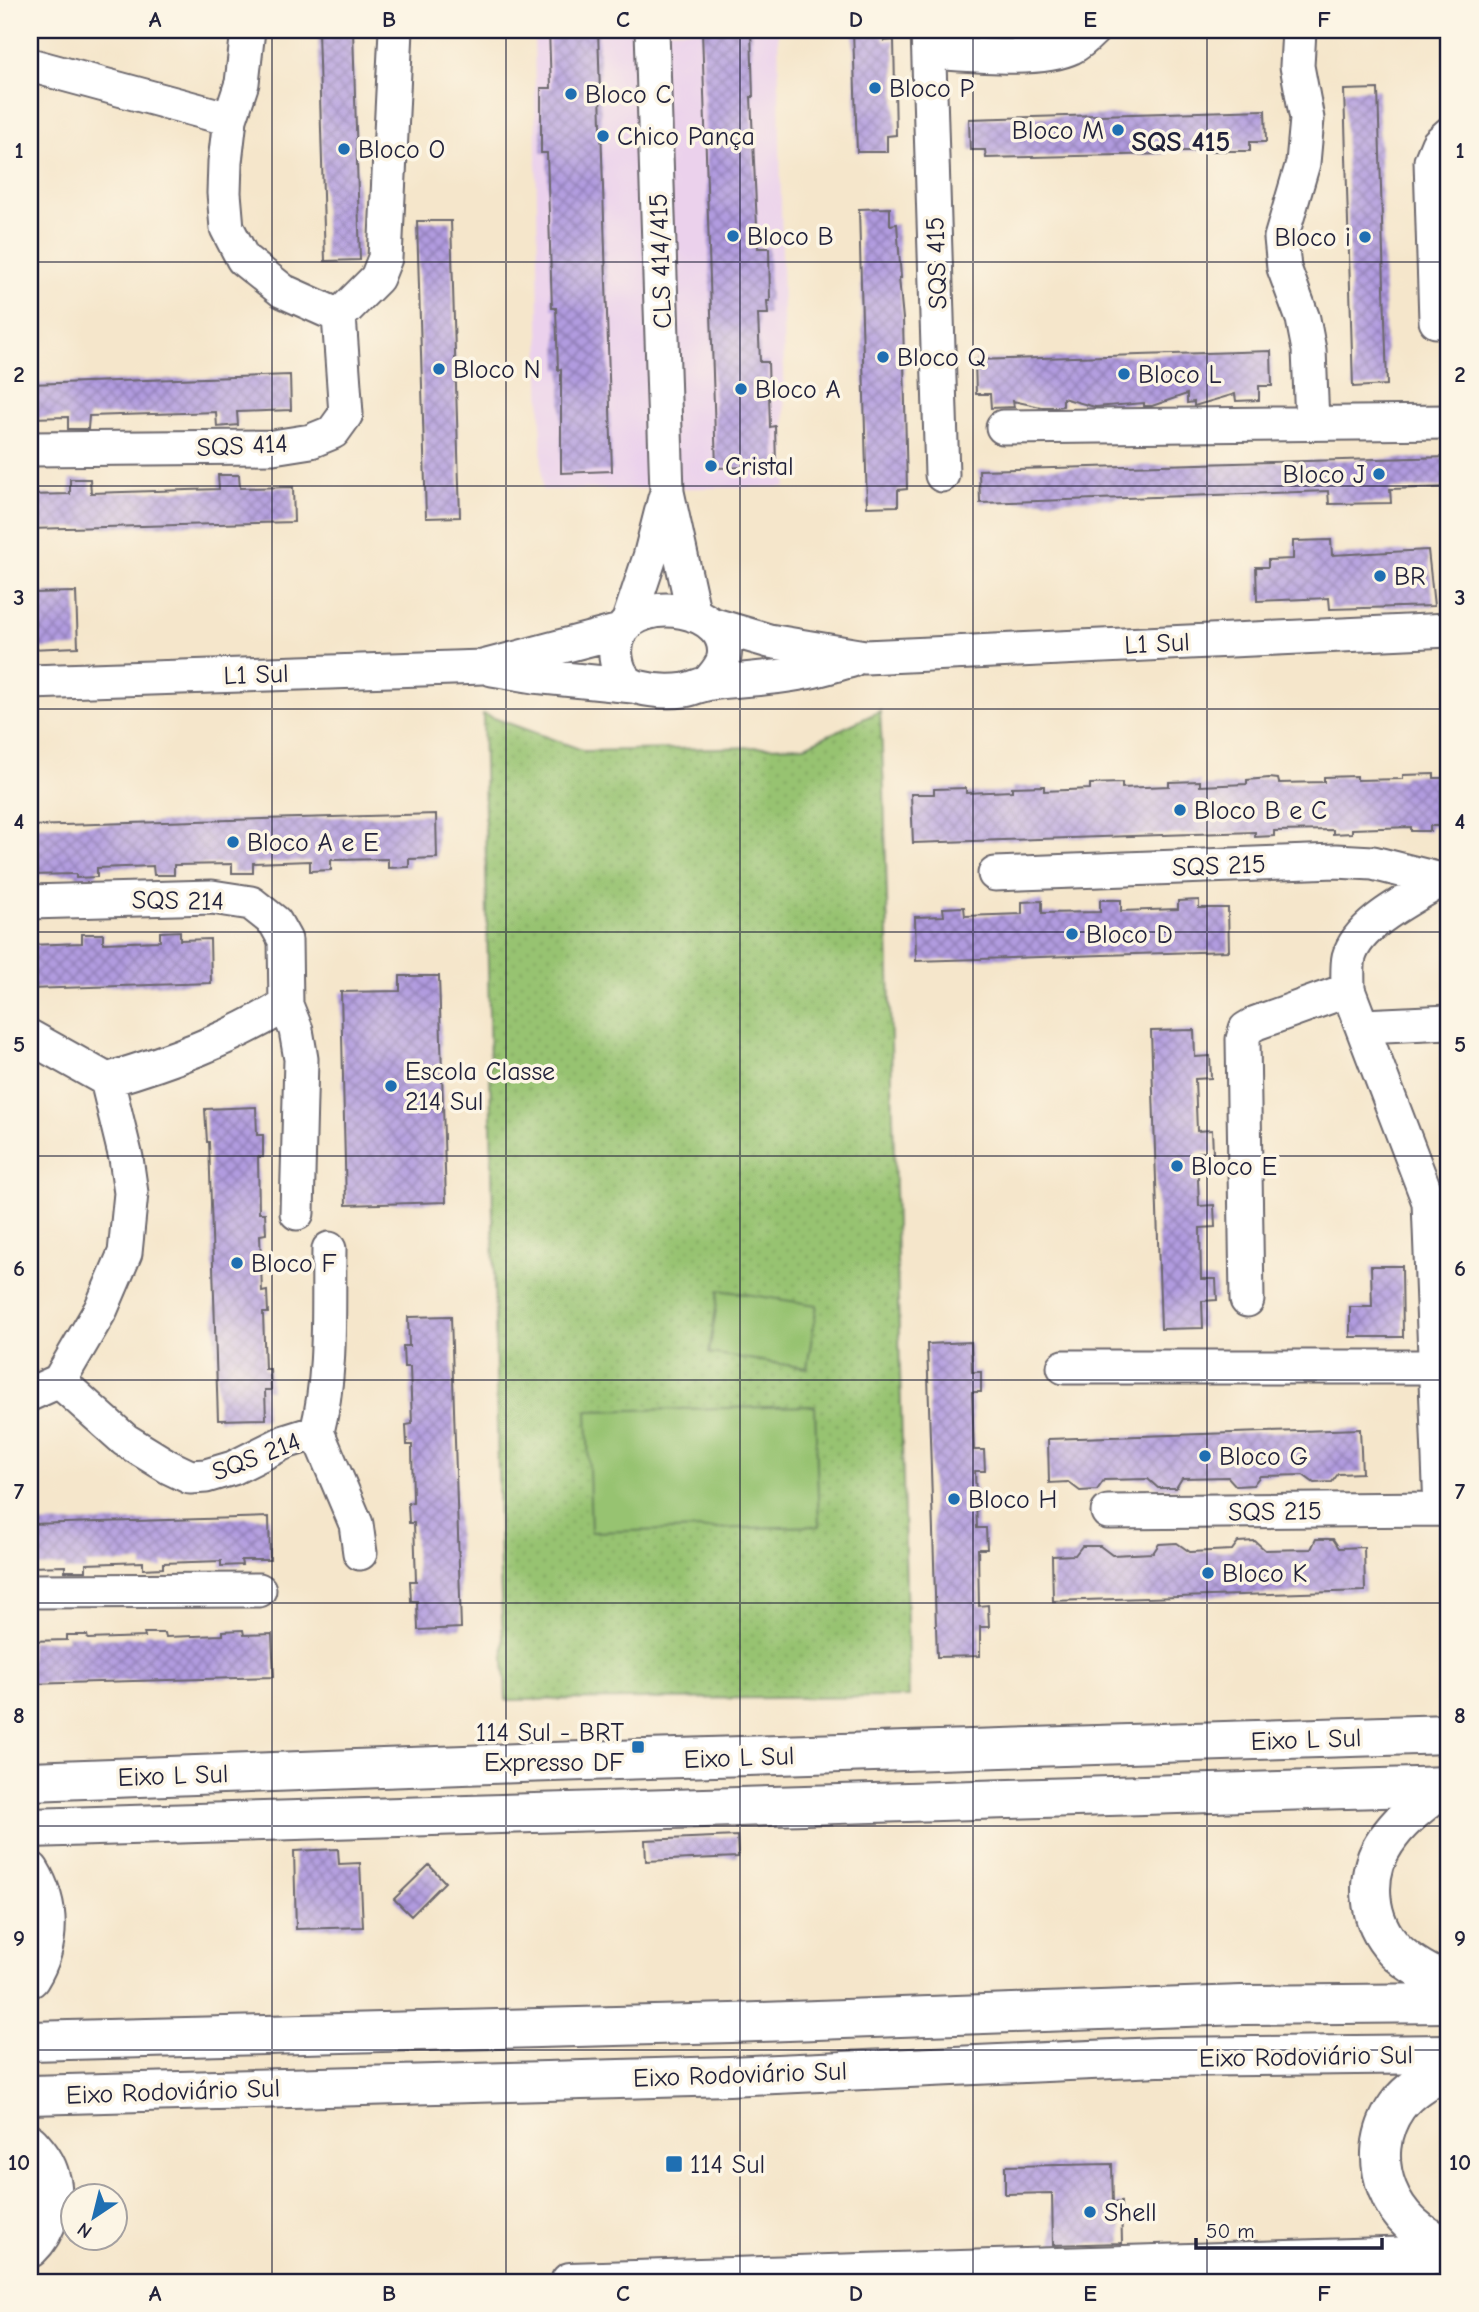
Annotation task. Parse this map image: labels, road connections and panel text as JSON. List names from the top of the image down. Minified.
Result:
{"streets":{"main road":["Eixo L Sul","Eixo Rodoviário Sul"],"street":["CLS 414/415","SQS 415","SQS 414","L1 Sul","SQS 215","SQS 214"]},"crossings":[["CLS 414/415","L1 Sul"]],"districts":["SQS 415"],"places":{"other":["Bloco P","Bloco C","Bloco M","Chico Pança","Bloco O","Bloco B","Bloco i","Bloco Q","Bloco N","Bloco L","Bloco A","Cristal","Bloco J","BR","Bloco B e C","Bloco A e E","Bloco D","Escola Classe 214 Sul","Bloco E","Bloco F","Bloco G","Bloco H","Bloco K","Shell"],"transit":["114 Sul - BRT Expresso DF","114 Sul"]},"scale_bar":"50 m","north":"bottom left","grid":{"columns":["A","B","C","D","E","F"],"rows":["1","2","3","4","5","6","7","8","9","10"]}}
